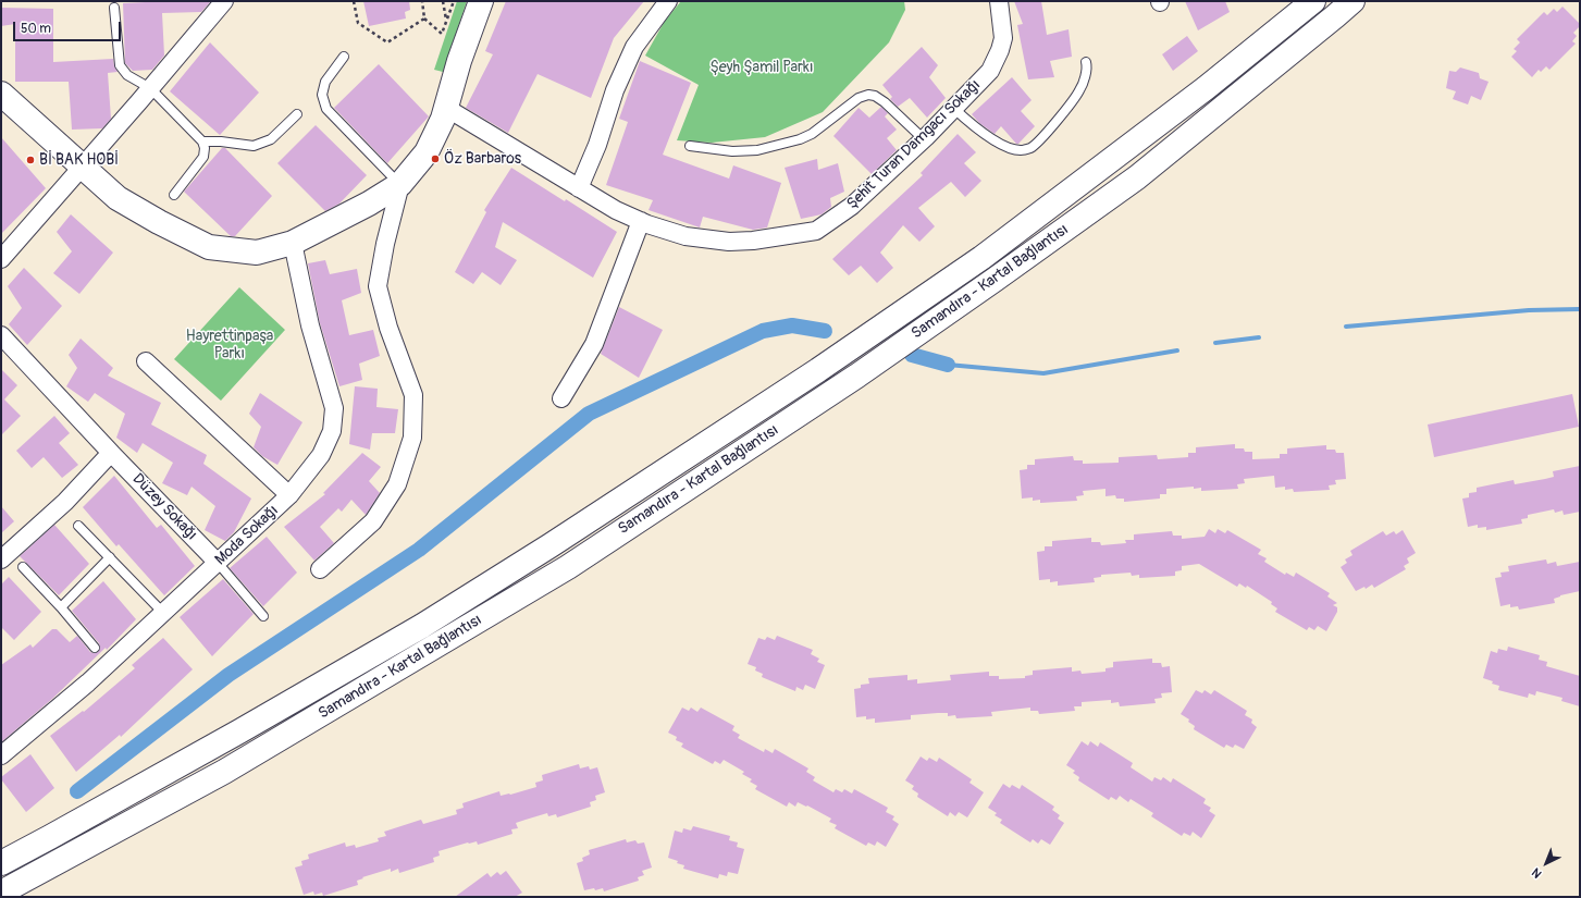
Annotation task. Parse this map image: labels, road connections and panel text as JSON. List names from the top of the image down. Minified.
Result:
{"streets":{"main road":["Samandıra - Kartal Bağlantısı"],"street":["Şehit Turan Damgacı Sokağı","Düzey Sokağı","Moda Sokağı"]},"crossings":[["Düzey Sokağı","Moda Sokağı"]],"parks":["Şeyh Şamil Parkı","Hayrettinpaşa Parkı"],"places":["Öz Barbaros","Bİ BAK HOBİ"],"scale_bar":"50 m","north":"bottom left"}
